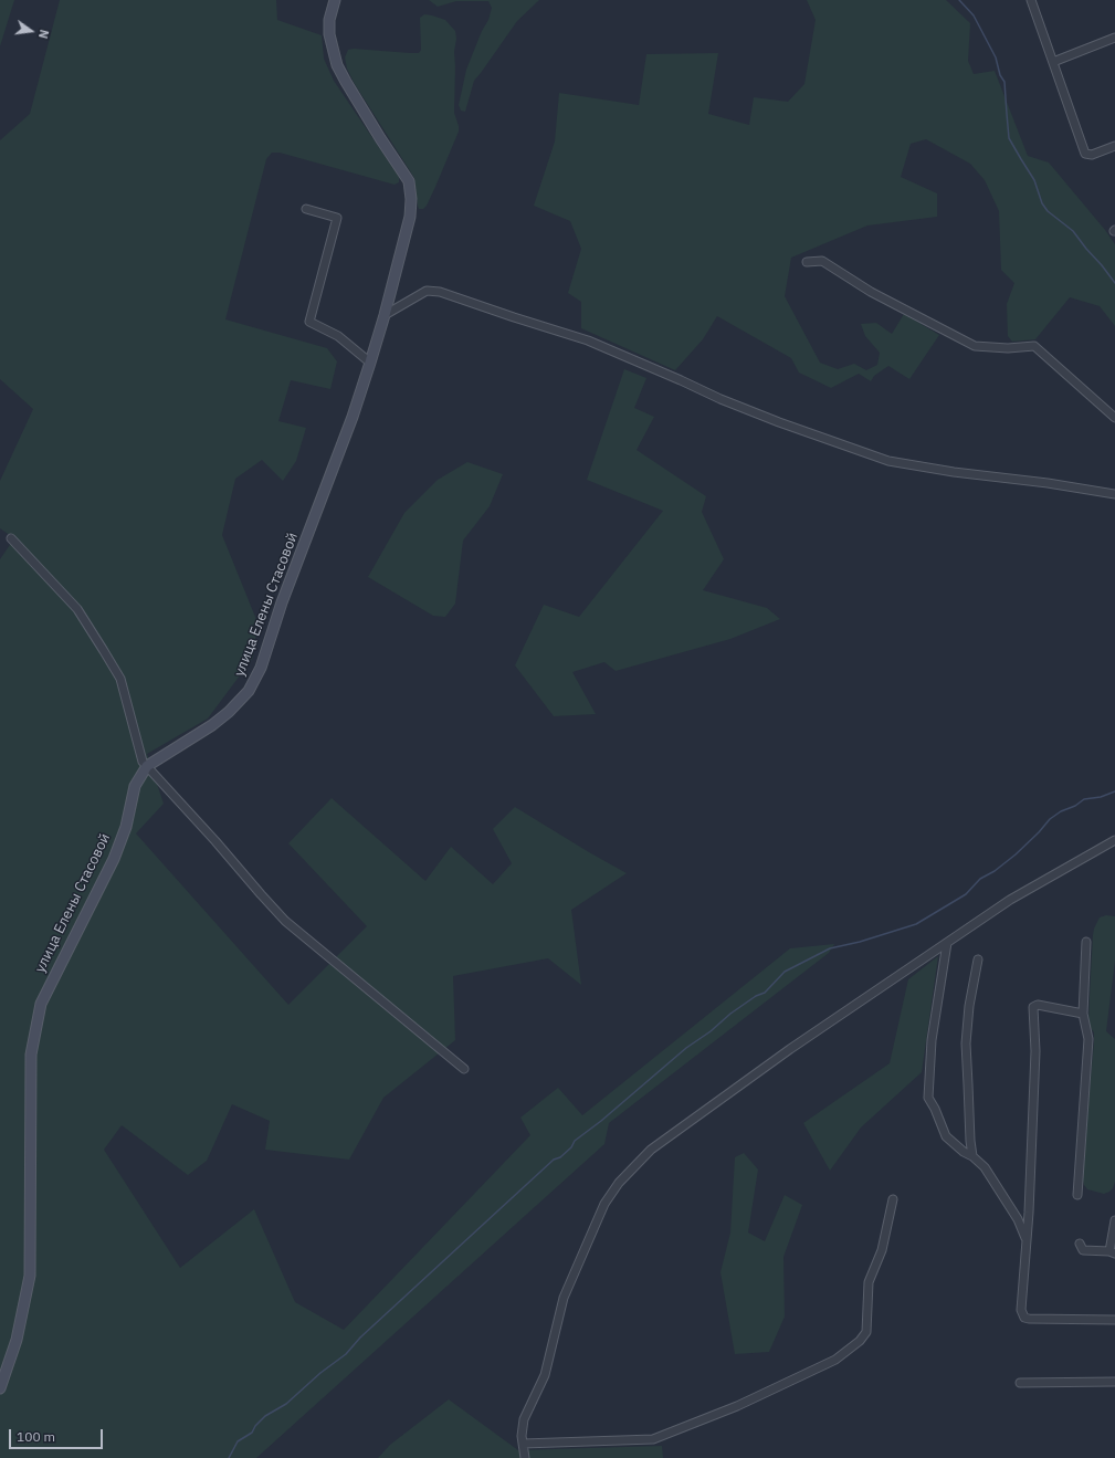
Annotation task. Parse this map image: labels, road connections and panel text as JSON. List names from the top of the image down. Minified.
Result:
{"streets":{"main road":["улица Елены Стасовой"]},"scale_bar":"100 m","north":"right"}
